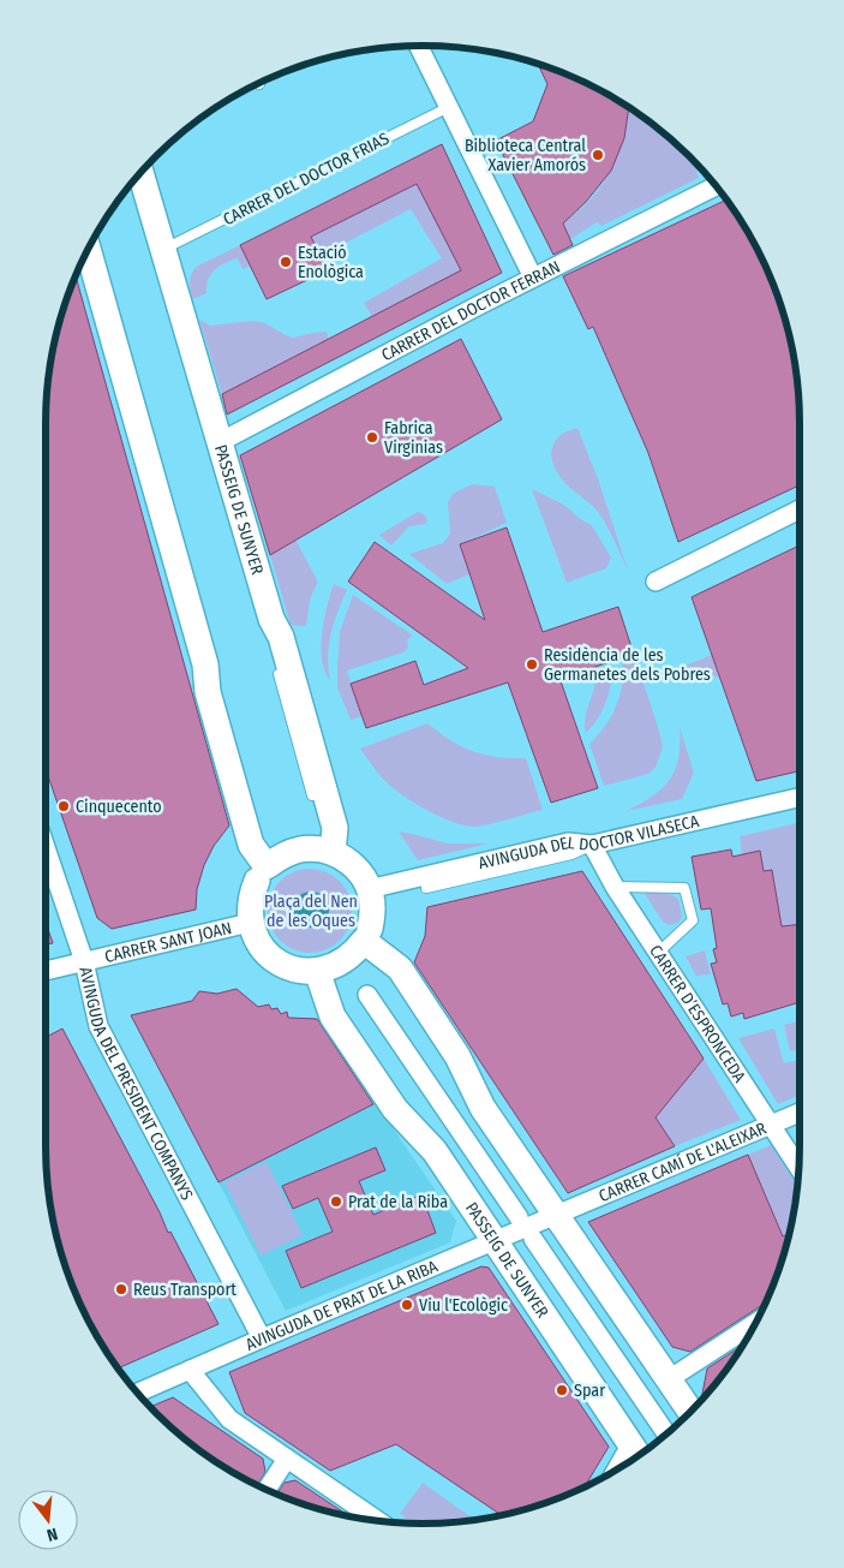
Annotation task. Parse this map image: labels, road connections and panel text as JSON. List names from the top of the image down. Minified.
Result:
{"streets":{"street":["CARRER DEL DOCTOR FERRAN","PASSEIG DE SUNYER","AVINGUDA DEL DOCTOR VILASECA","CARRER SANT JOAN","CARRER D’ESPRONCEDA","AVINGUDA DEL PRESIDENT COMPANYS","CARRER CAMÍ DE L'ALEIXAR","AVINGUDA DE PRAT DE LA RIBA"],"lane":["CARRER DEL DOCTOR FRIAS"]},"crossings":[["CARRER DEL DOCTOR FRIAS","PASSEIG DE SUNYER"],["CARRER DEL DOCTOR FERRAN","PASSEIG DE SUNYER"],["PASSEIG DE SUNYER","AVINGUDA DEL DOCTOR VILASECA"],["PASSEIG DE SUNYER","CARRER SANT JOAN"],["PASSEIG DE SUNYER","AVINGUDA DE PRAT DE LA RIBA"],["AVINGUDA DEL DOCTOR VILASECA","CARRER SANT JOAN"],["AVINGUDA DEL DOCTOR VILASECA","CARRER D’ESPRONCEDA"],["CARRER SANT JOAN","AVINGUDA DEL PRESIDENT COMPANYS"],["CARRER D’ESPRONCEDA","CARRER CAMÍ DE L'ALEIXAR"],["AVINGUDA DEL PRESIDENT COMPANYS","AVINGUDA DE PRAT DE LA RIBA"],["CARRER CAMÍ DE L'ALEIXAR","AVINGUDA DE PRAT DE LA RIBA"]],"parks":["Plaça del Nen de les Oques"],"places":["Biblioteca Central Xavier Amorós","Estació Enològica","Fabrica Virginias","Residència de les Germanetes dels Pobres","Cinquecento","Prat de la Riba","Reus Transport","Viu l'Ecològic","Spar"],"north":"bottom"}
